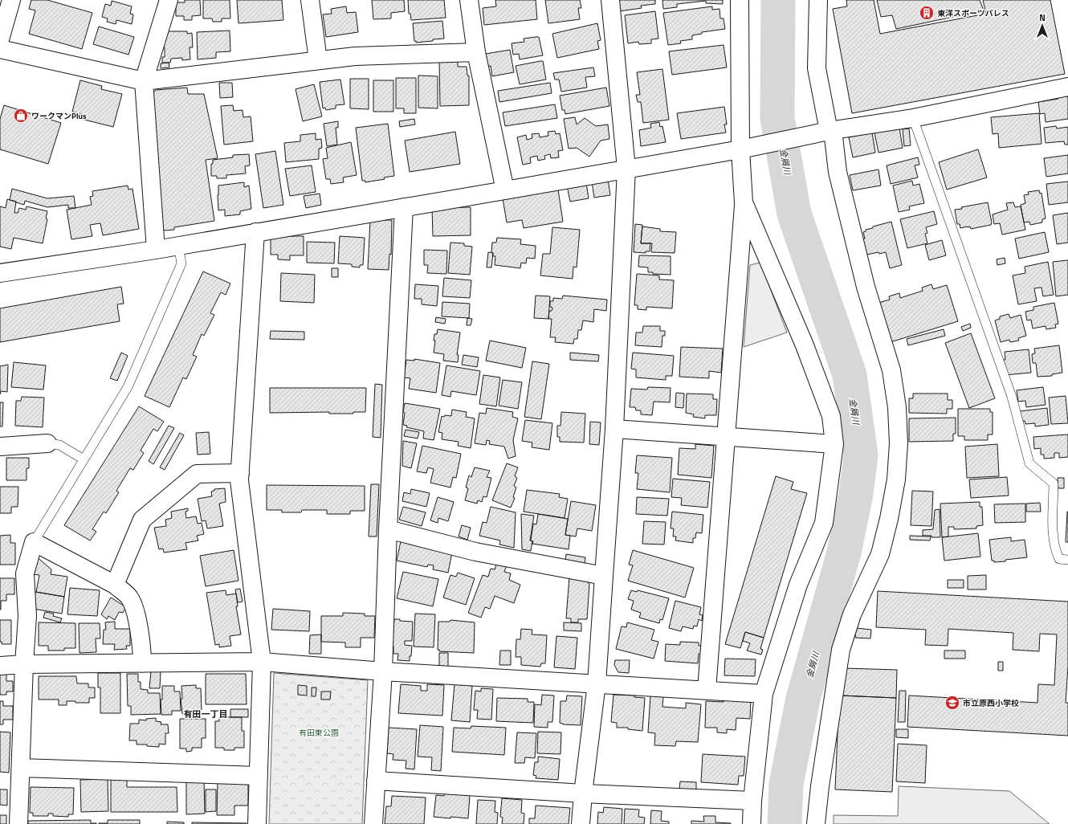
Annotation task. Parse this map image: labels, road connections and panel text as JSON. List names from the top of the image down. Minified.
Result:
{"districts":["有田一丁目"],"water":["金屑川"],"parks":["有田東公園"],"places":{"building":["東洋スポーツパレス"],"shop":["ワークマンPlus"],"school or university":["市立原西小学校"]},"north":"top"}
